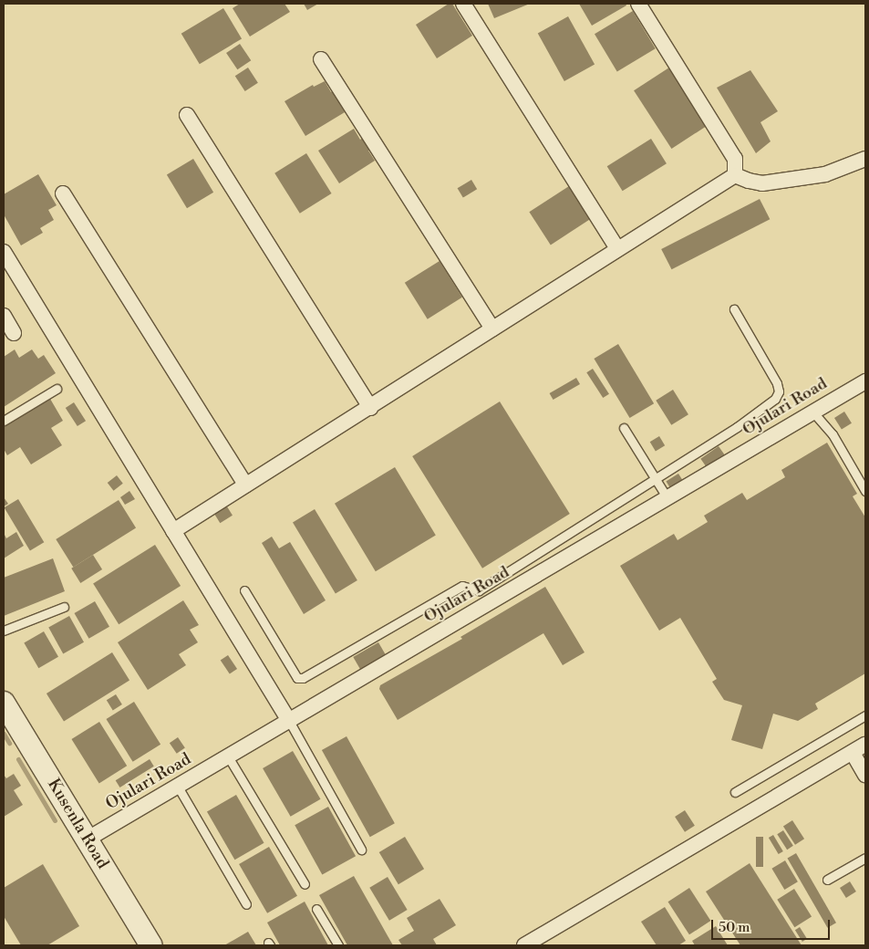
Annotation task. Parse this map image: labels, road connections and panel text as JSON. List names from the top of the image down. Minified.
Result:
{"streets":{"main road":["Kusenla Road"],"street":["Ojulari Road"]},"crossings":[["Ojulari Road","Kusenla Road"]],"scale_bar":"50 m"}
